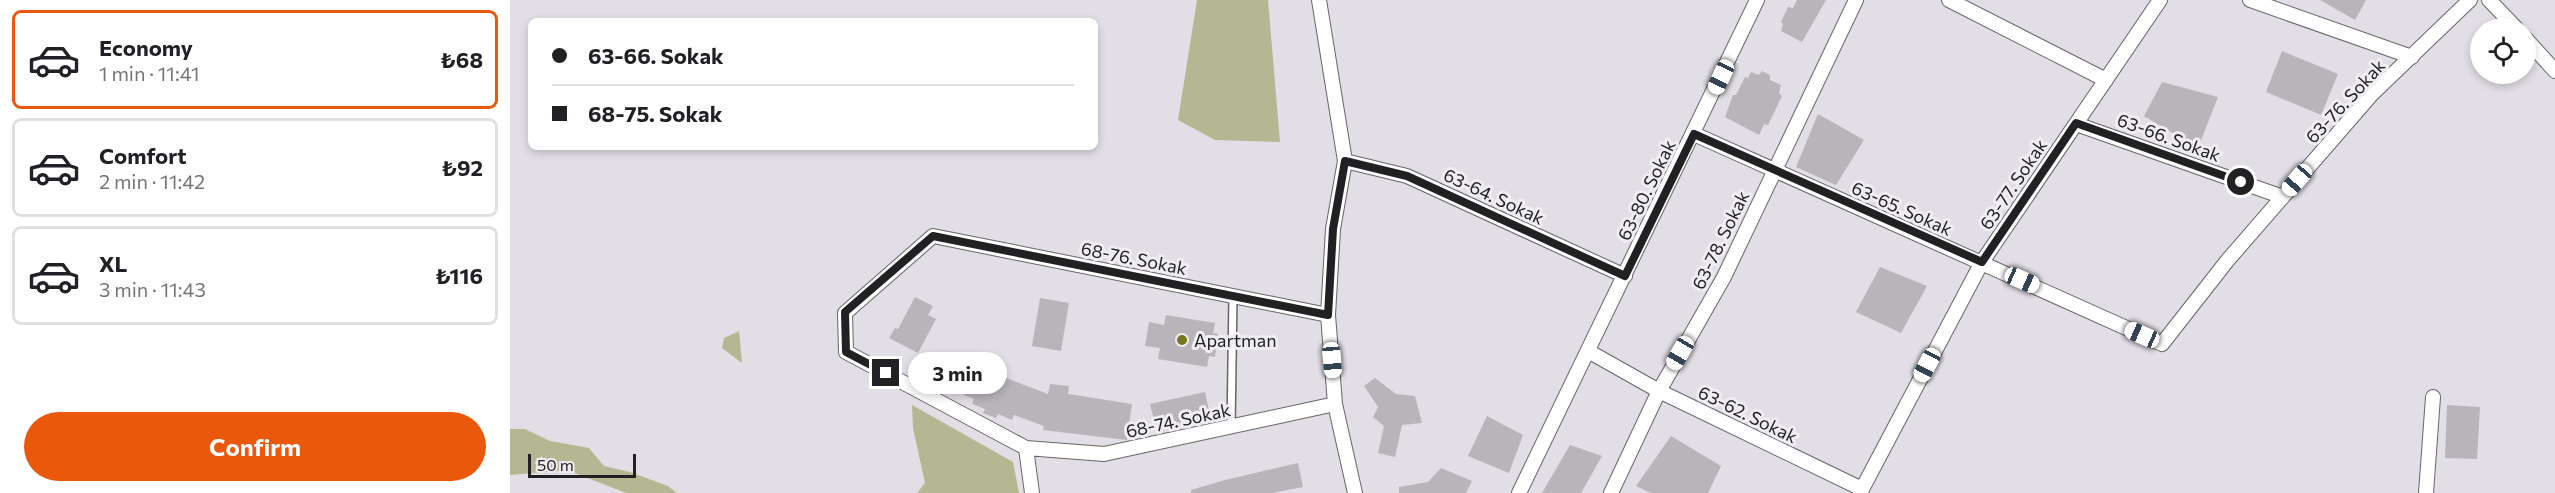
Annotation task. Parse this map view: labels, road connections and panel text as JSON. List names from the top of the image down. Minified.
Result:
{"streets":{"street":["63-76. Sokak","63-66. Sokak","63-77. Sokak","63-80. Sokak","63-64. Sokak","63-65. Sokak","63-78. Sokak","68-76. Sokak","63-62. Sokak","68-74. Sokak"]},"crossings":[["63-76. Sokak","63-66. Sokak"],["63-76. Sokak","63-65. Sokak"],["63-66. Sokak","63-77. Sokak"],["63-77. Sokak","63-65. Sokak"],["63-77. Sokak","63-62. Sokak"],["63-80. Sokak","63-64. Sokak"],["63-80. Sokak","63-65. Sokak"],["63-80. Sokak","63-62. Sokak"],["63-65. Sokak","63-78. Sokak"],["63-78. Sokak","63-62. Sokak"],["68-76. Sokak","68-74. Sokak"]],"places":["Apartman"],"scale_bar":"50 m","page":{"list":[{"name":"Economy","note":"1 min · 11:41","value":"₺68"},{"name":"Comfort","note":"2 min · 11:42","value":"₺92"},{"name":"XL","note":"3 min · 11:43","value":"₺116"}],"banner":["63-66. Sokak","68-75. Sokak"],"bubble":"3 min","buttons":"Confirm","scale":"50 m"}}
